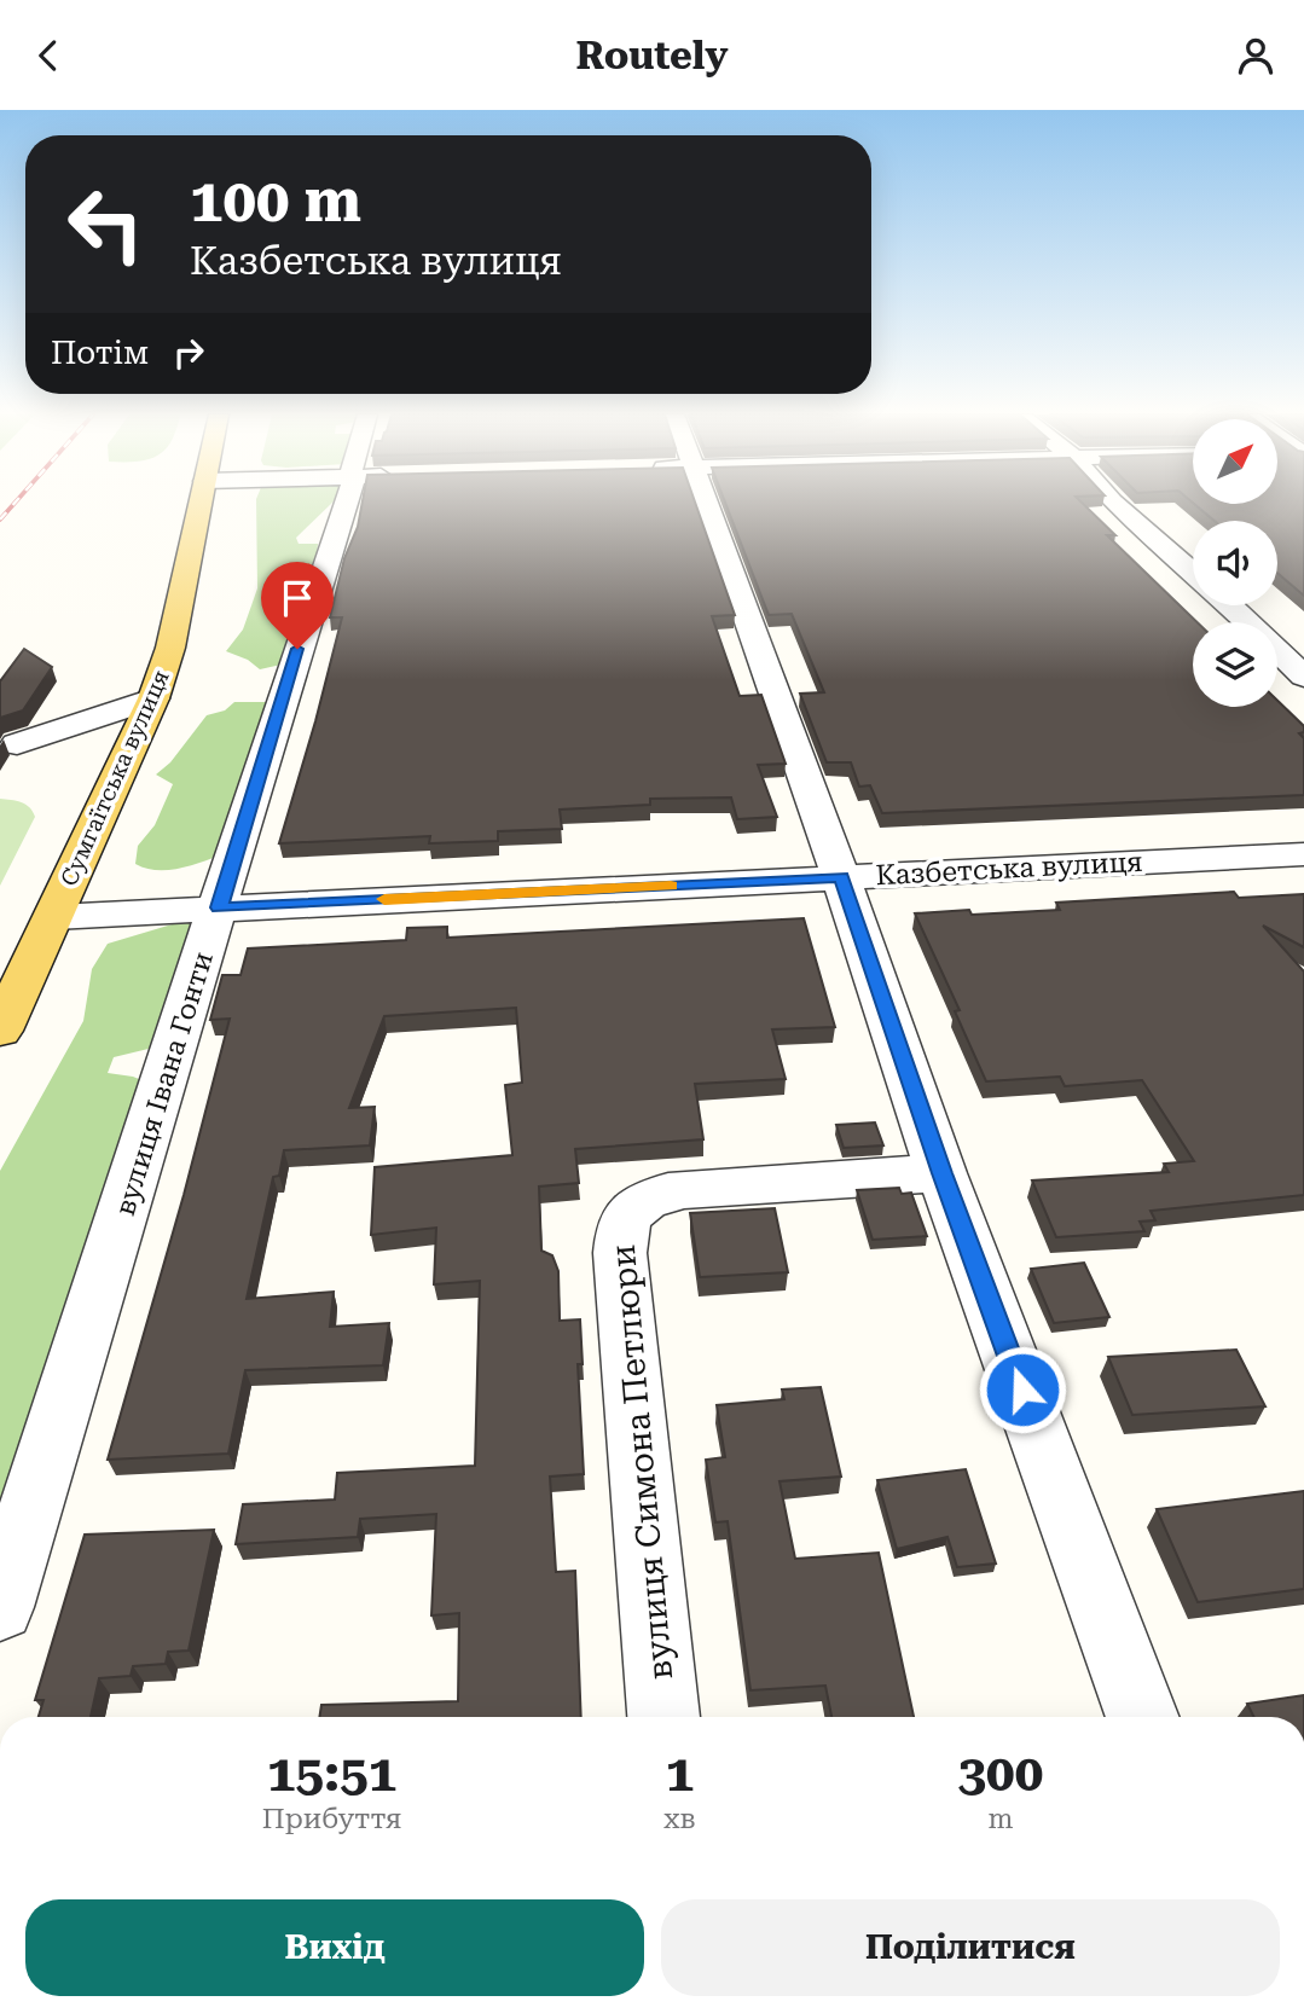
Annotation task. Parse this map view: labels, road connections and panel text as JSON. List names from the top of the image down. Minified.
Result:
{"streets":{"main road":["Сумгаїтська вулиця"],"street":["Казбетська вулиця","вулиця Івана Гонти","вулиця Симона Петлюри"]},"crossings":[["Сумгаїтська вулиця","Казбетська вулиця"],["Казбетська вулиця","вулиця Івана Гонти"]],"north":"top right","page":{"header":"Routely","turn":["100 m","Казбетська вулиця"],"then":"Потім","eta":["15:51","Прибуття","1","хв","300","m"],"buttons":["Вихід","Поділитися"]}}
